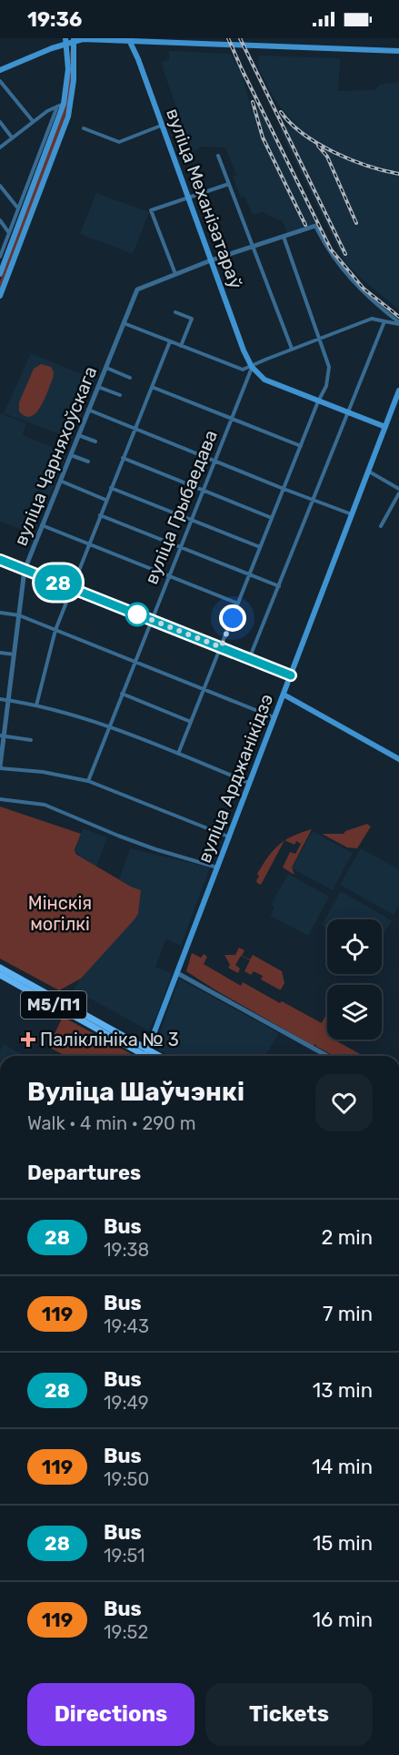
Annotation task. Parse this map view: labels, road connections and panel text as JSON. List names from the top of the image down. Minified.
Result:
{"streets":{"main road":["вуліца Механізатараў","вуліца Арджанікідзэ","М5/П1"],"street":["вуліца Чарняхоўскага","вуліца Грыбаедава"]},"crossings":[["вуліца Механізатараў","вуліца Грыбаедава"],["вуліца Арджанікідзэ","М5/П1"]],"parks":["Мінскія могілкі"],"places":{"health":["Паліклініка № 3"]},"lines":["bus line 28"],"page":{"status":"19:36","on_map":"28","heading":[["Вуліца Шаўчэнкі","Walk · 4 min · 290 m"],"Departures"],"list":[{"mark":"28","name":"Bus","note":"19:38","value":"2 min"},{"mark":"119","name":"Bus","note":"19:43","value":"7 min"},{"mark":"28","name":"Bus","note":"19:49","value":"13 min"},{"mark":"119","name":"Bus","note":"19:50","value":"14 min"},{"mark":"28","name":"Bus","note":"19:51","value":"15 min"},{"mark":"119","name":"Bus","note":"19:52","value":"16 min"}],"buttons":["Directions","Tickets"]}}
